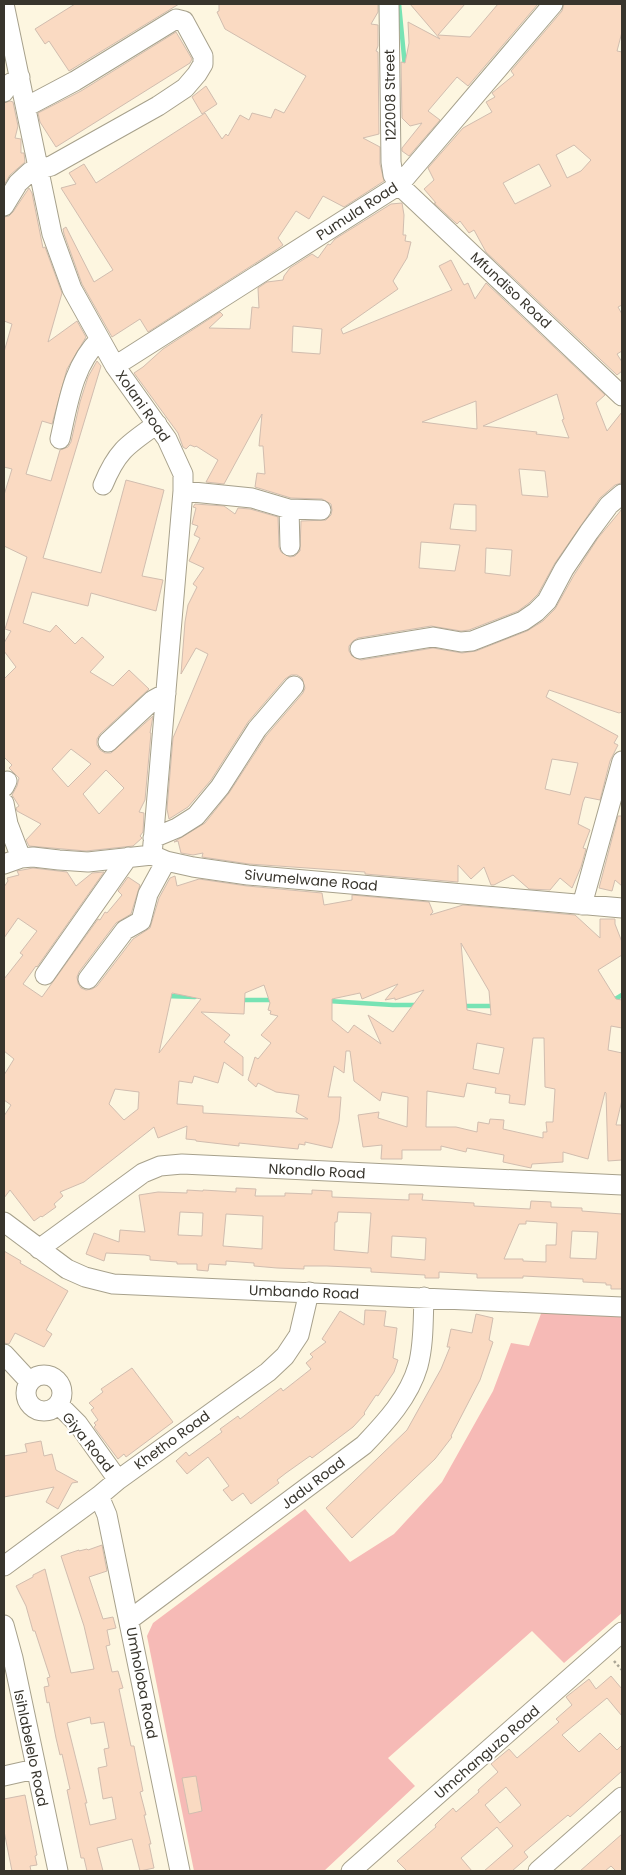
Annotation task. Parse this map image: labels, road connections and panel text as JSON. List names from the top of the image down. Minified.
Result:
{"streets":{"street":["122008 Street","Pumula Road","Mfundiso Road","Xolani Road","Sivumelwane Road","Nkondlo Road","Umbando Road","Khetho Road","Giya Road","Jadu Road","Umholoba Road","Isihlabelelo Road","Umchanguzo Road"]},"crossings":[["122008 Street","Pumula Road"],["122008 Street","Mfundiso Road"],["Pumula Road","Mfundiso Road"],["Pumula Road","Xolani Road"],["Xolani Road","Sivumelwane Road"],["Nkondlo Road","Umbando Road"],["Umbando Road","Khetho Road"],["Umbando Road","Jadu Road"],["Khetho Road","Giya Road"],["Khetho Road","Umholoba Road"],["Jadu Road","Umholoba Road"]]}
